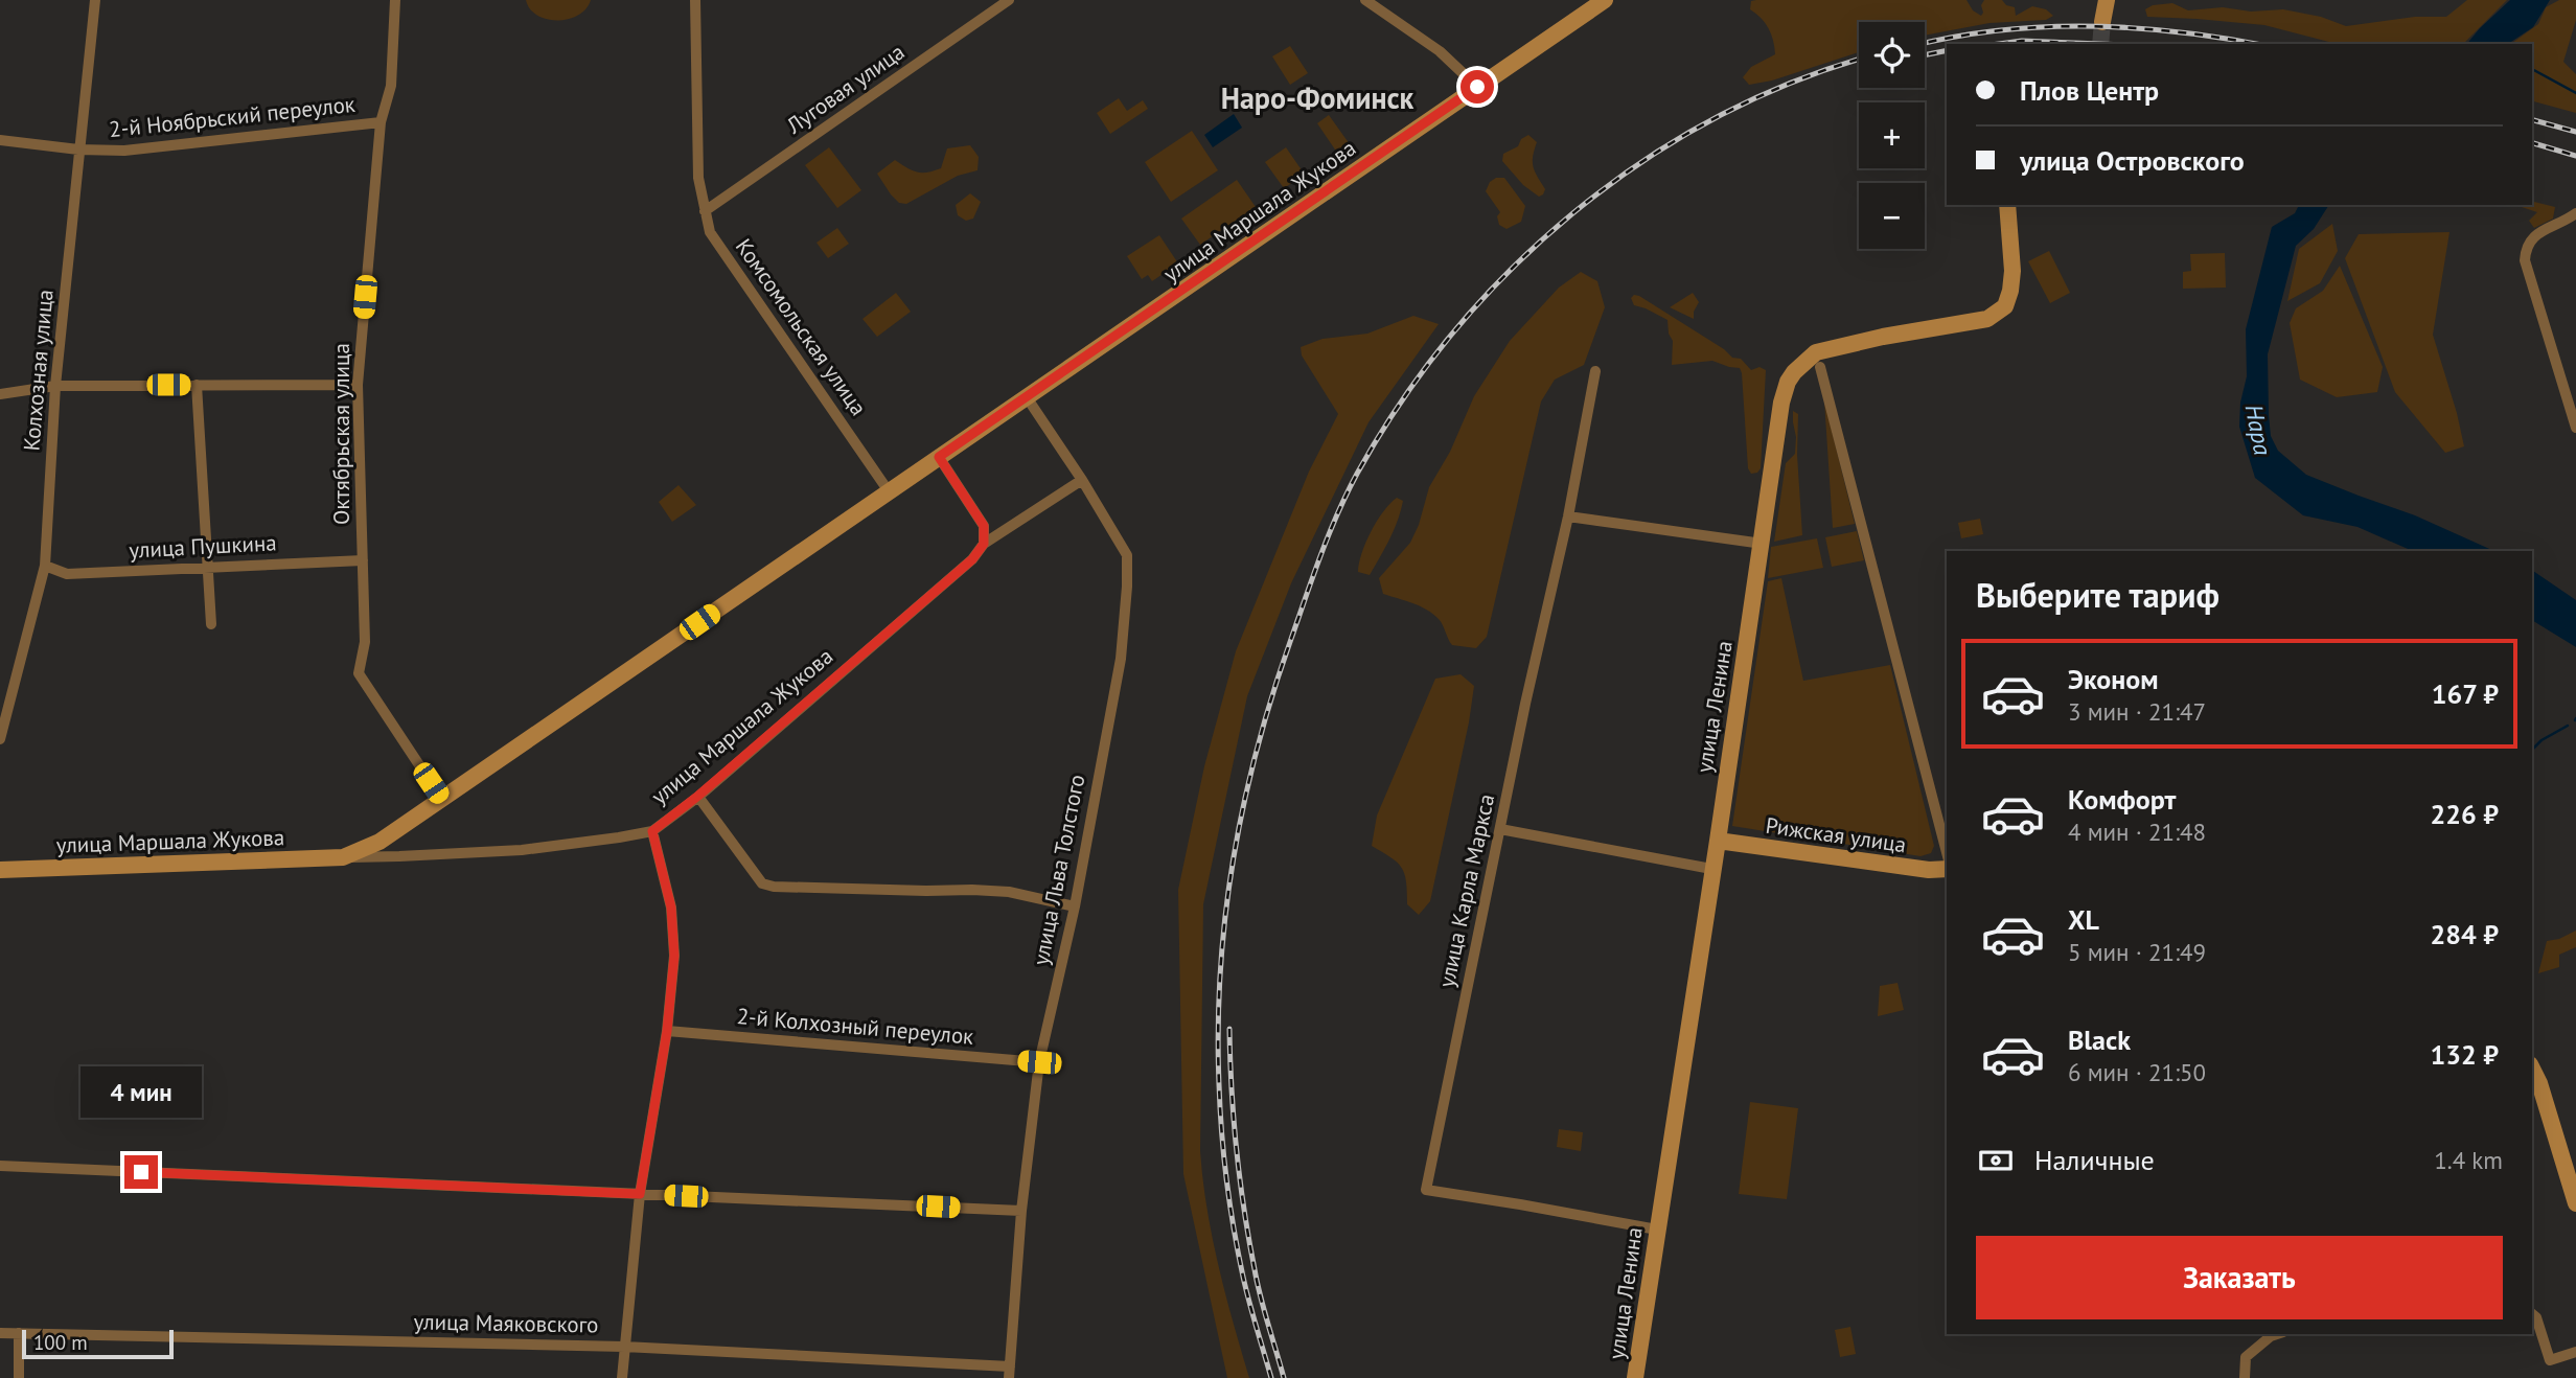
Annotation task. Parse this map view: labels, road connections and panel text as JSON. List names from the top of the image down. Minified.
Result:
{"streets":{"main road":["улица Маршала Жукова","улица Ленина","Рижская улица"],"street":["Луговая улица","2-й Ноябрьский переулок","Комсомольская улица","Колхозная улица","Октябрьская улица","улица Пушкина","улица Льва Толстого","улица Карла Маркса","2-й Колхозный переулок","улица Маяковского"]},"crossings":[["Луговая улица","Комсомольская улица"],["2-й Ноябрьский переулок","Колхозная улица"],["2-й Ноябрьский переулок","Октябрьская улица"],["улица Маршала Жукова","Комсомольская улица"],["улица Маршала Жукова","Октябрьская улица"],["улица Маршала Жукова","улица Льва Толстого"],["Колхозная улица","улица Пушкина"],["Октябрьская улица","улица Пушкина"],["улица Ленина","Рижская улица"],["улица Ленина","улица Карла Маркса"],["улица Льва Толстого","2-й Колхозный переулок"],["улица Льва Толстого","улица Маяковского"]],"districts":["Наро-Фоминск"],"water":["Нара"],"scale_bar":"100 m","page":{"map_buttons":["+","−"],"banner":["Плов Центр","улица Островского"],"heading":"Выберите тариф","list":[{"name":"Эконом","note":"3 мин · 21:47","value":"167 ₽"},{"name":"Комфорт","note":"4 мин · 21:48","value":"226 ₽"},{"name":"XL","note":"5 мин · 21:49","value":"284 ₽"},{"name":"Black","note":"6 мин · 21:50","value":"132 ₽"}],"bubble":"4 мин","pay":["Наличные","1.4 km"],"buttons":"Заказать","scale":"100 m"}}
